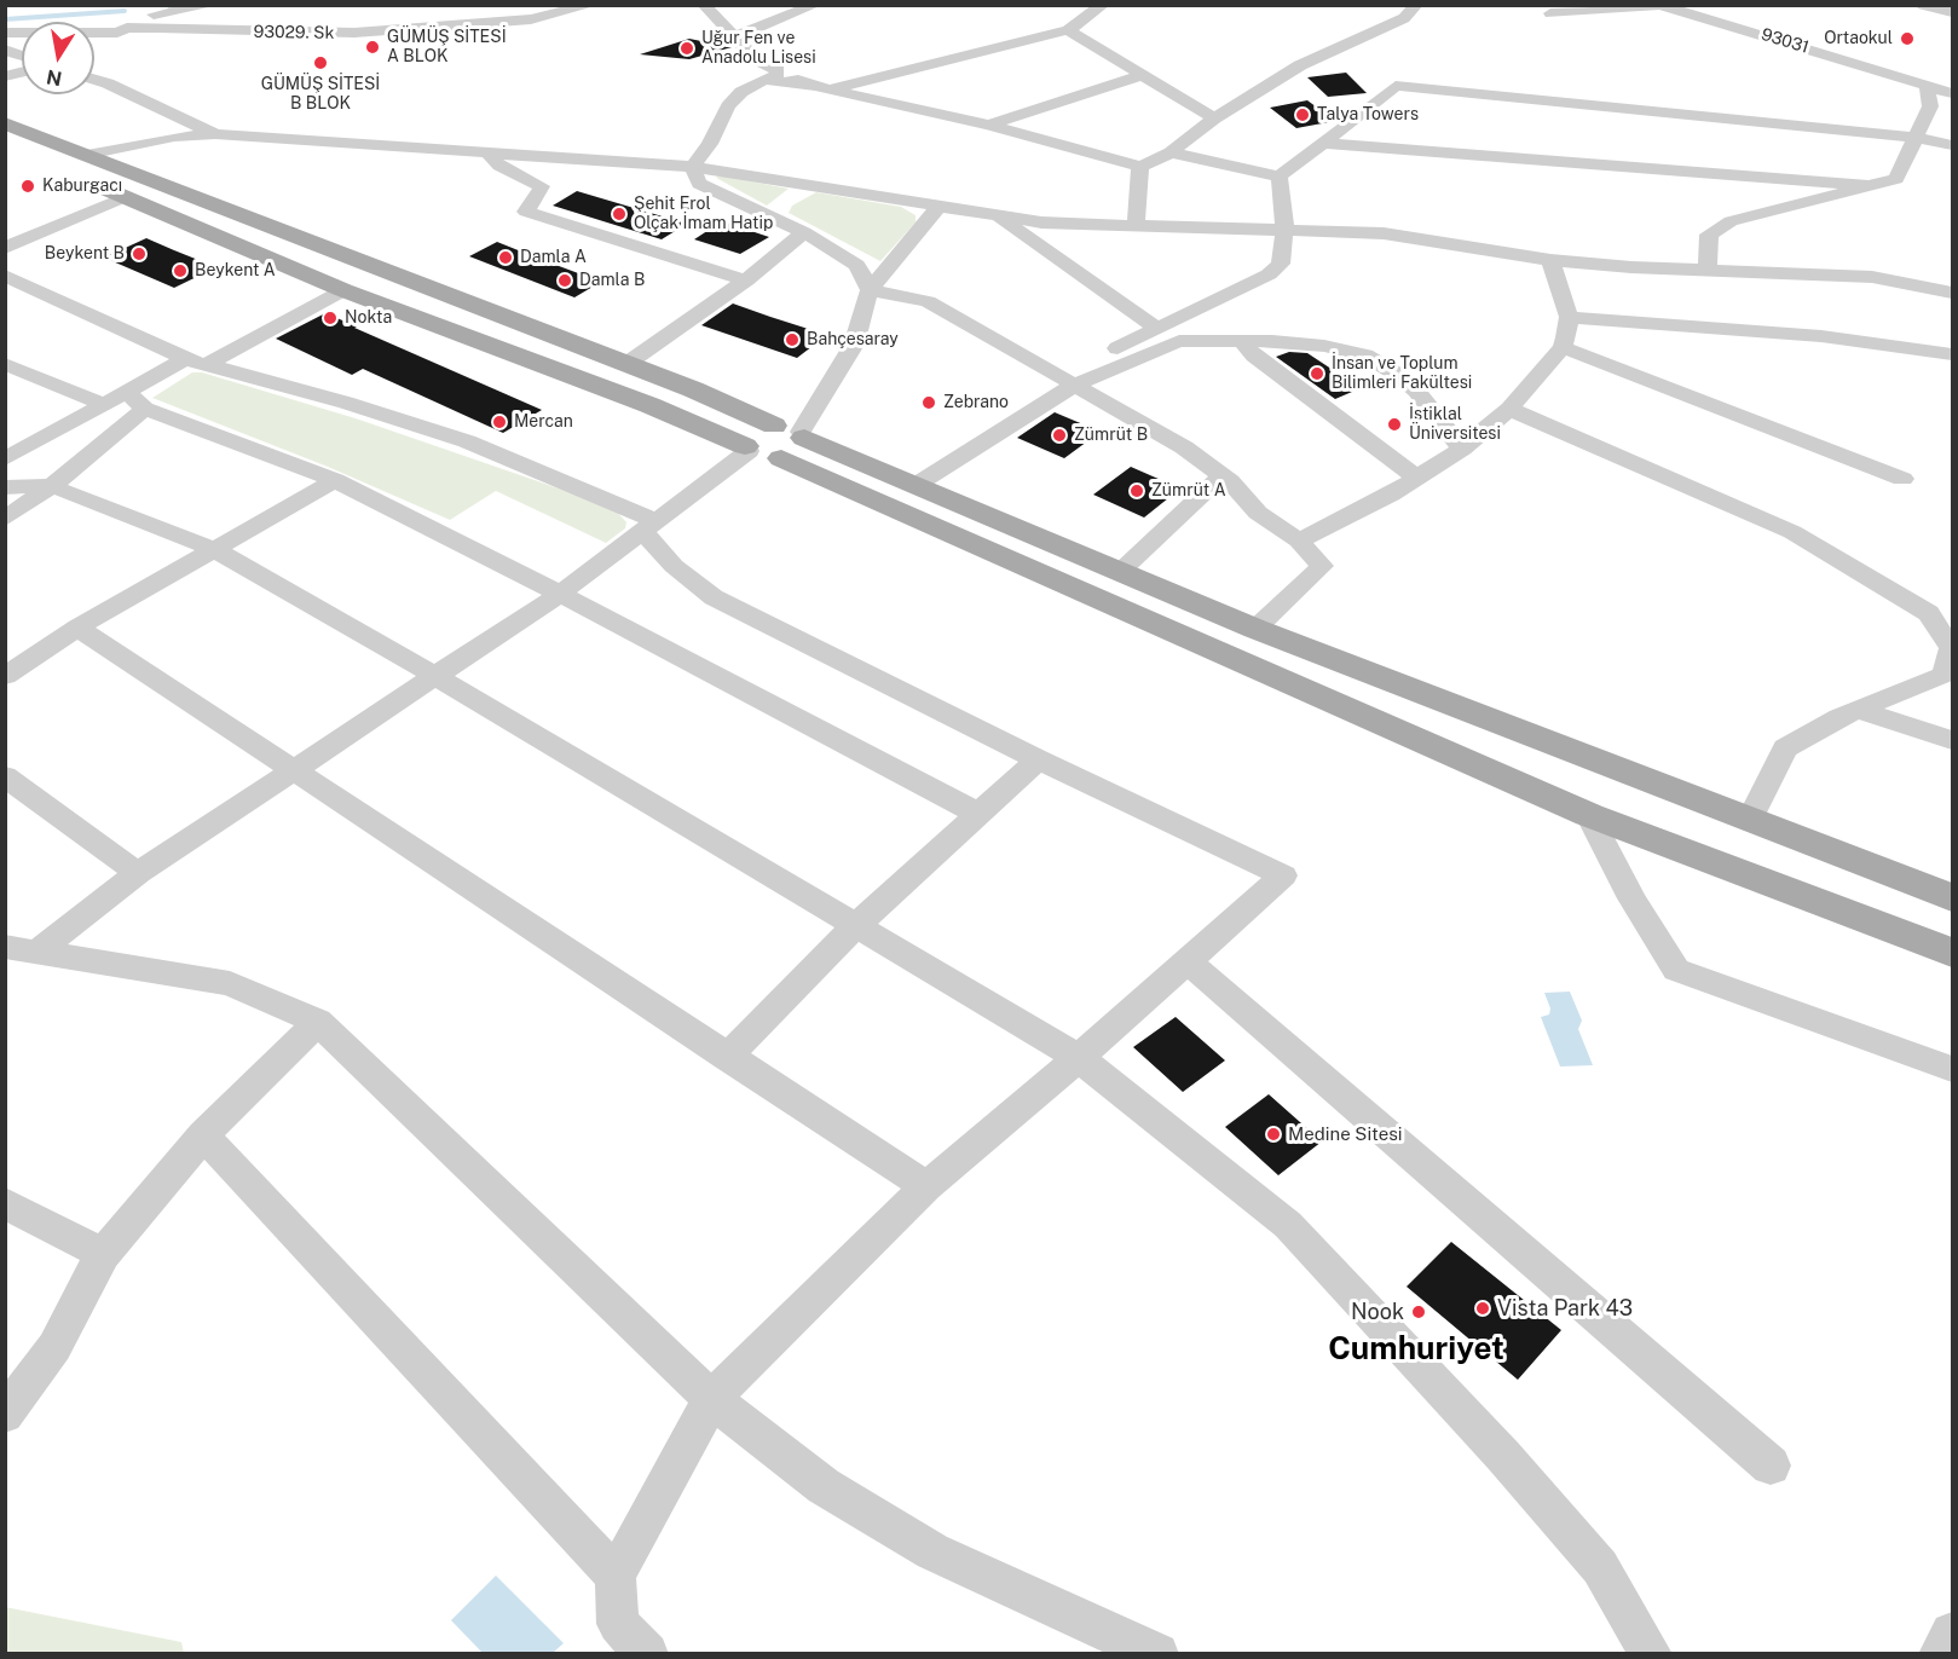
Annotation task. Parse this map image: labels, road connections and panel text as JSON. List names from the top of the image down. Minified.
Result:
{"streets":{"street":["93029. Sk","93031"]},"districts":["Cumhuriyet"],"places":["Ortaokul","GÜMÜŞ SİTESİ A BLOK","Uğur Fen ve Anadolu Lisesi","GÜMÜŞ SİTESİ B BLOK","Talya Towers","Kaburgacı","Şehit Erol Olçak İmam Hatip","Beykent B","Damla A","Beykent A","Damla B","Nokta","Bahçesaray","İnsan ve Toplum Bilimleri Fakültesi","Zebrano","Mercan","İstiklal Üniversitesi","Zümrüt B","Zümrüt A","Medine Sitesi","Vista Park 43","Nook"],"north":"bottom"}
